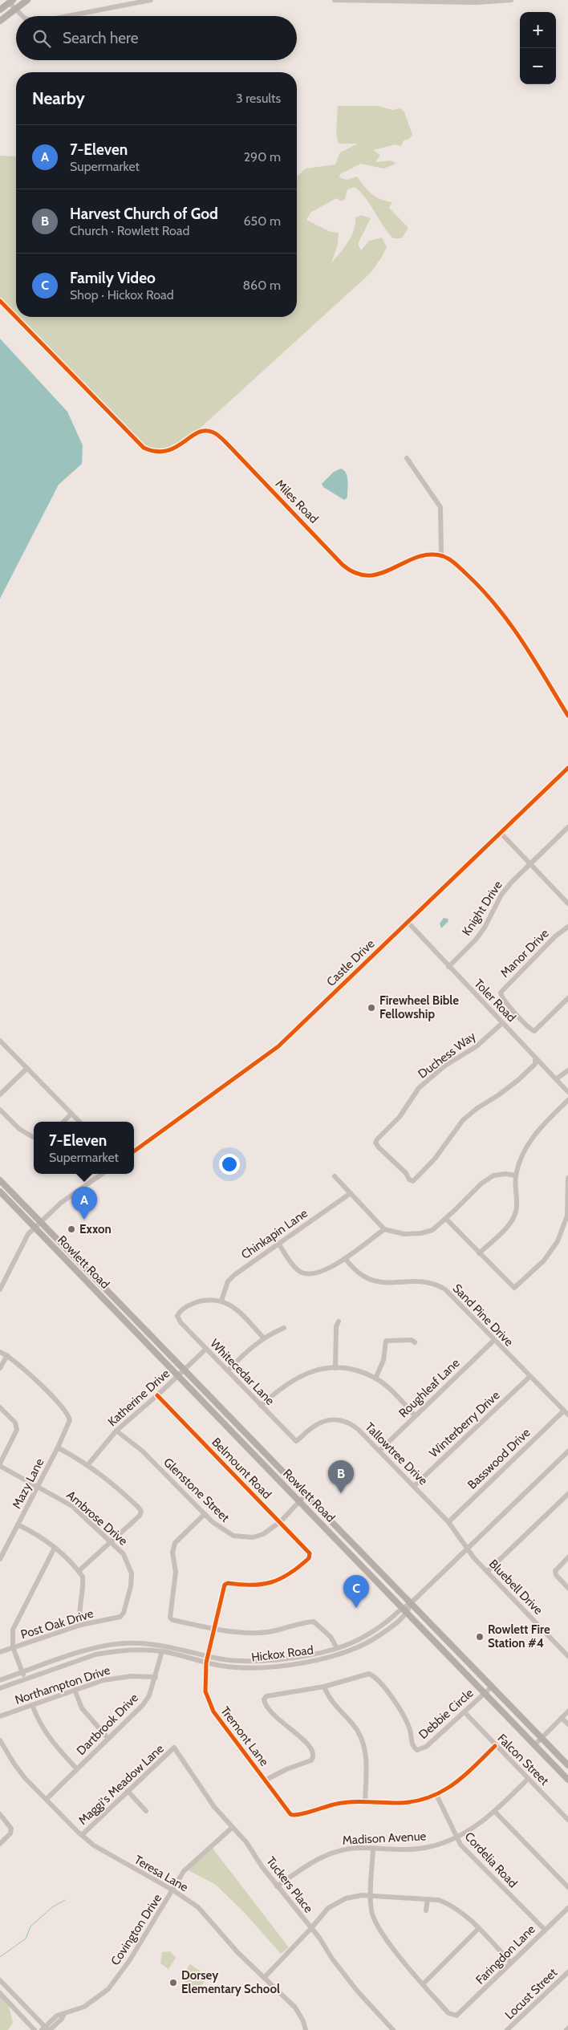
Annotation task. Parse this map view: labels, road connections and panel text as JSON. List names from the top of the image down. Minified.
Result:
{"streets":{"main road":["Rowlett Road"],"street":["Miles Road","Knight Drive","Manor Drive","Castle Drive","Toler Road","Duchess Way","Chinkapin Lane","Sand Pine Drive","Whitecedar Lane","Roughleaf Lane","Katherine Drive","Winterberry Drive","Tallowtree Drive","Basswood Drive","Belmount Road","Mazy Lane","Glenstone Street","Ambrose Drive","Bluebell Drive","Post Oak Drive","Hickox Road","Northampton Drive","Debbie Circle","Dartbrook Drive","Tremont Lane","Falcon Street","Maggi's Meadow Lane","Madison Avenue","Cordelia Road","Teresa Lane","Tuckers Place","Covington Drive","Faringdon Lane","Locust Street"]},"crossings":[["Knight Drive","Toler Road"],["Castle Drive","Toler Road"],["Toler Road","Duchess Way"],["Chinkapin Lane","Whitecedar Lane"],["Rowlett Road","Katherine Drive"],["Rowlett Road","Glenstone Street"],["Rowlett Road","Hickox Road"],["Rowlett Road","Debbie Circle"],["Sand Pine Drive","Roughleaf Lane"],["Sand Pine Drive","Winterberry Drive"],["Sand Pine Drive","Basswood Drive"],["Whitecedar Lane","Katherine Drive"],["Whitecedar Lane","Tallowtree Drive"],["Roughleaf Lane","Tallowtree Drive"],["Katherine Drive","Belmount Road"],["Katherine Drive","Glenstone Street"],["Winterberry Drive","Tallowtree Drive"],["Tallowtree Drive","Basswood Drive"],["Tallowtree Drive","Bluebell Drive"],["Tallowtree Drive","Hickox Road"],["Belmount Road","Glenstone Street"],["Belmount Road","Tremont Lane"],["Mazy Lane","Ambrose Drive"],["Ambrose Drive","Post Oak Drive"],["Bluebell Drive","Hickox Road"],["Hickox Road","Dartbrook Drive"],["Hickox Road","Tremont Lane"],["Northampton Drive","Dartbrook Drive"],["Debbie Circle","Falcon Street"],["Dartbrook Drive","Teresa Lane"],["Falcon Street","Madison Avenue"],["Maggi's Meadow Lane","Teresa Lane"],["Maggi's Meadow Lane","Tuckers Place"],["Madison Avenue","Cordelia Road"],["Madison Avenue","Tuckers Place"],["Cordelia Road","Faringdon Lane"],["Teresa Lane","Covington Drive"],["Tuckers Place","Covington Drive"]],"places":["Firewheel Bible Fellowship","Exxon","Rowlett Fire Station #4","Dorsey Elementary School"],"page":{"map_buttons":["+","−"],"search":"Search here","heading":["Nearby","3 results"],"list":[{"mark":"A","name":"7-Eleven","note":"Supermarket","value":"290 m"},{"mark":"B","name":"Harvest Church of God","note":"Church · Rowlett Road","value":"650 m"},{"mark":"C","name":"Family Video","note":"Shop · Hickox Road","value":"860 m"}],"popup":["7-Eleven","Supermarket"],"pins":["A","B","C"]}}
